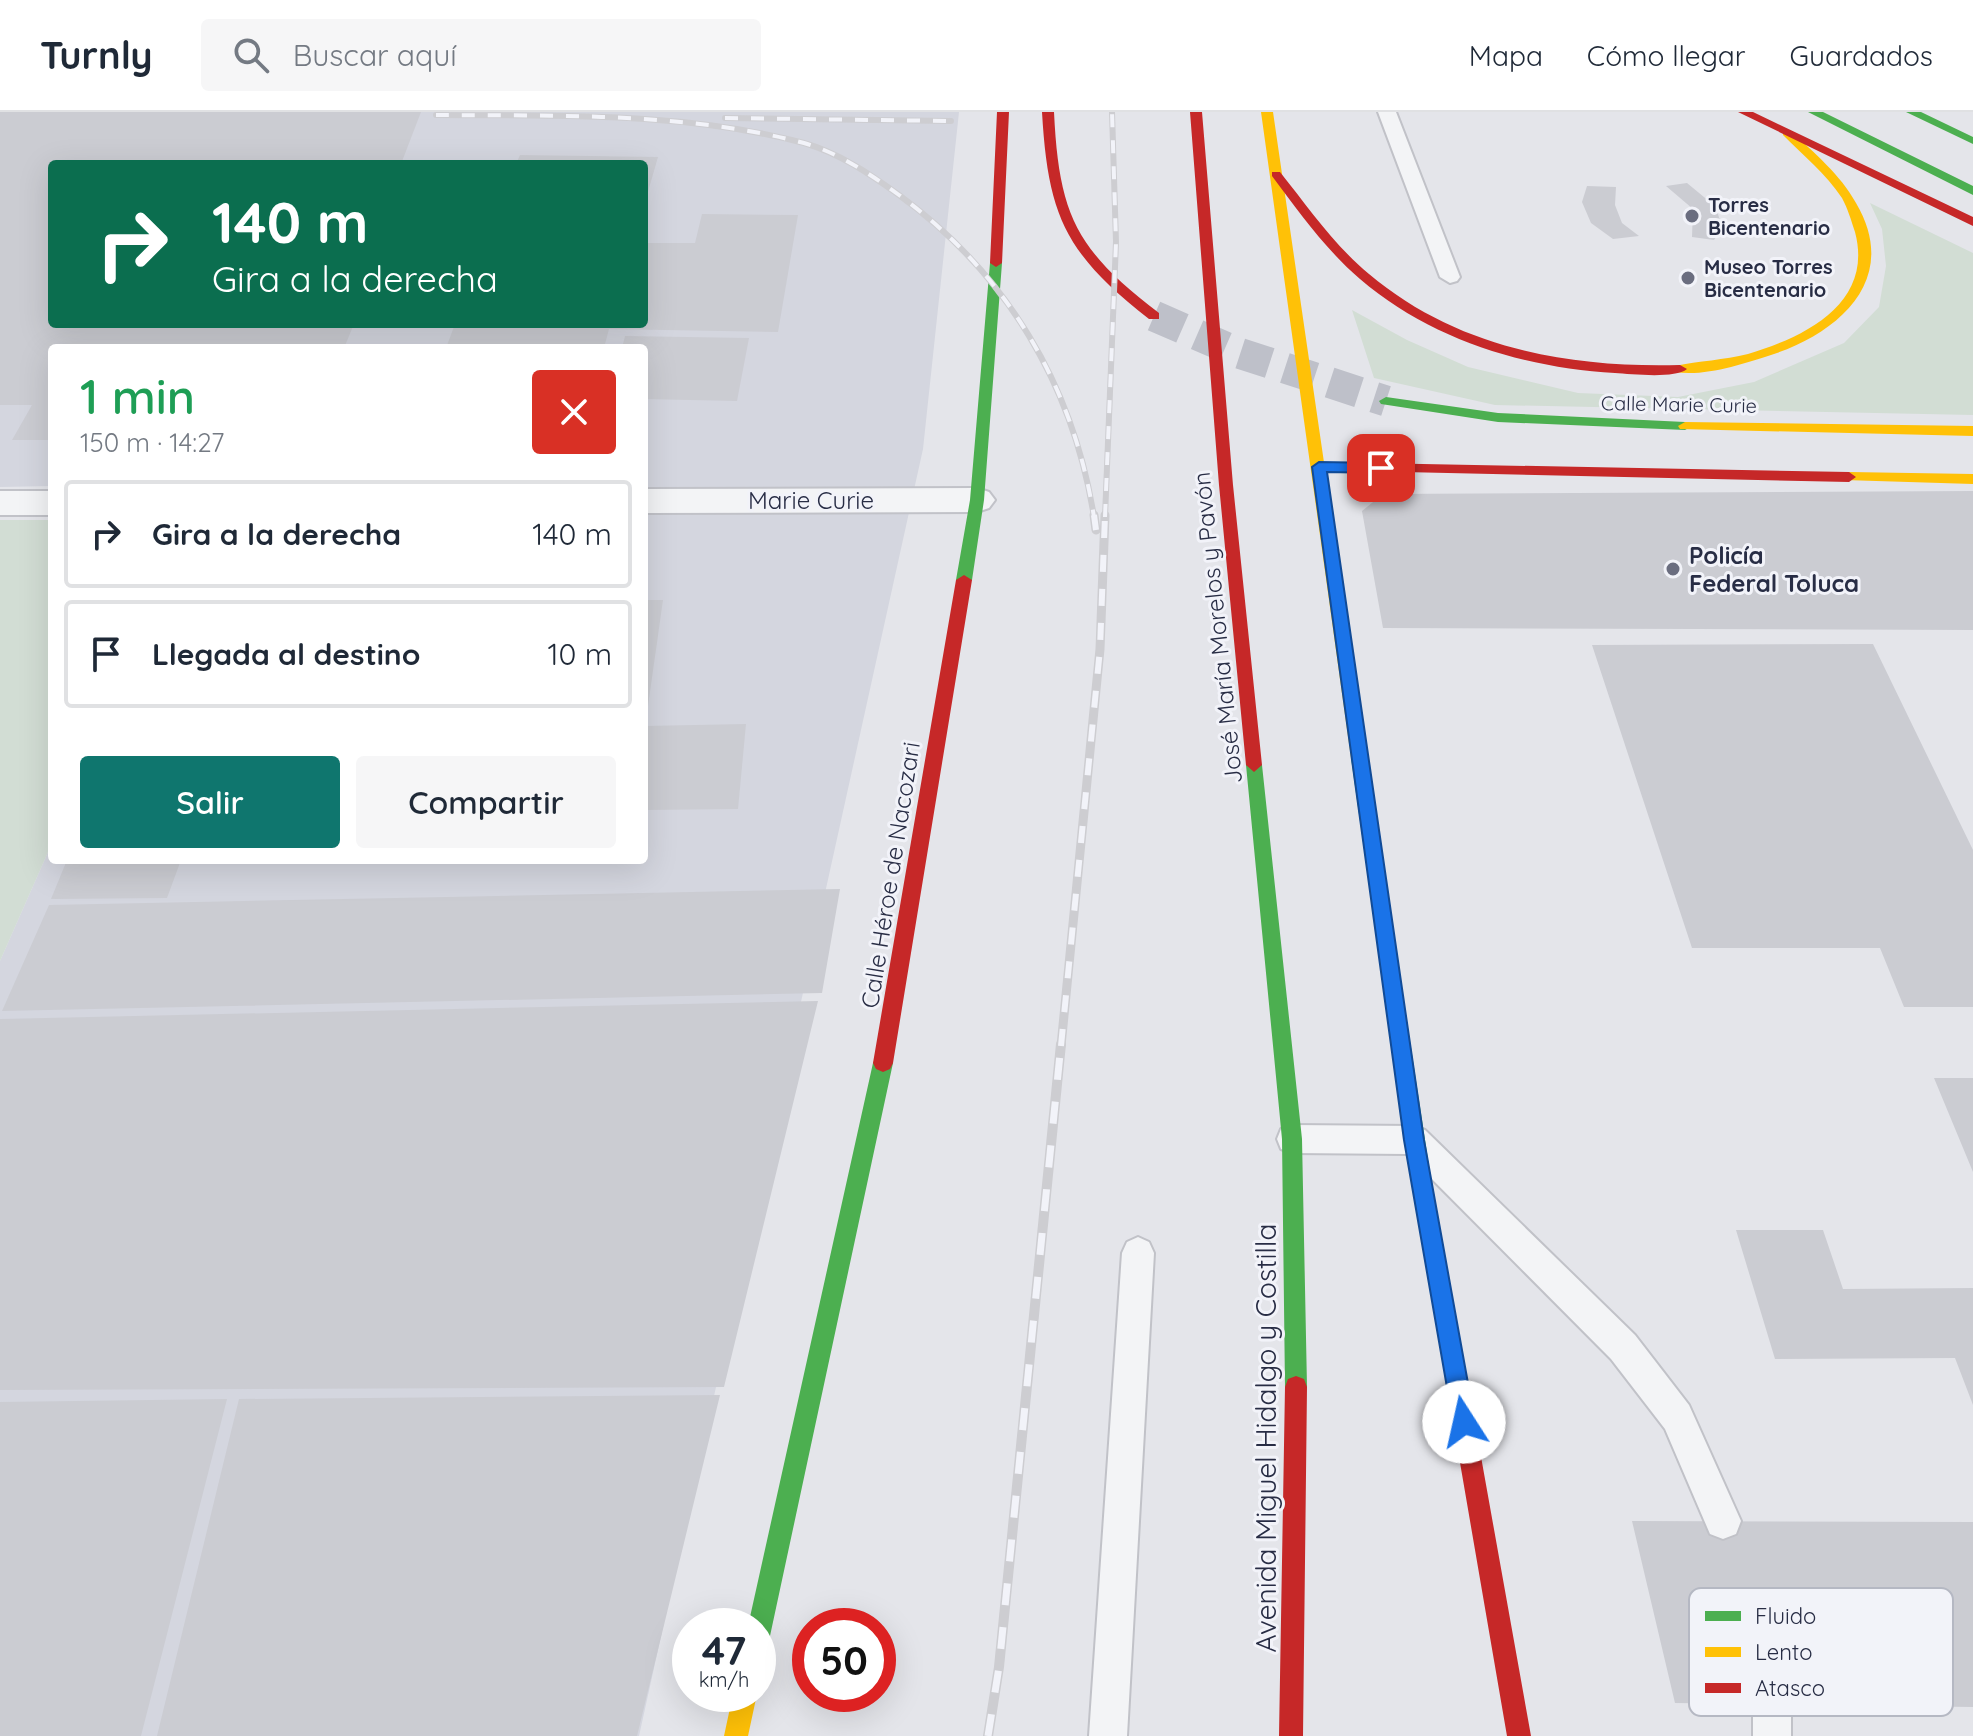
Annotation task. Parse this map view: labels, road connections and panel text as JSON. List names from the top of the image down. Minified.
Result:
{"streets":{"main road":["Calle Marie Curie","José María Morelos y Pavón","Calle Héroe de Nacozari","Avenida Miguel Hidalgo y Costilla"],"street":["Marie Curie"]},"crossings":[["Marie Curie","Calle Héroe de Nacozari"],["José María Morelos y Pavón","Avenida Miguel Hidalgo y Costilla"]],"places":["Torres Bicentenario","Museo Torres Bicentenario","Policía Federal Toluca"],"legend":["Fluido","Lento","Atasco"],"page":{"header":"Turnly","search":"Buscar aquí","nav":["Mapa","Cómo llegar","Guardados"],"turn":["140 m","Gira a la derecha"],"heading":["1 min","150 m · 14:27"],"list":[{"name":"Gira a la derecha","value":"140 m"},{"name":"Llegada al destino","value":"10 m"}],"buttons":["Salir","Compartir"],"speed":"47 km/h","limit":"50"}}
